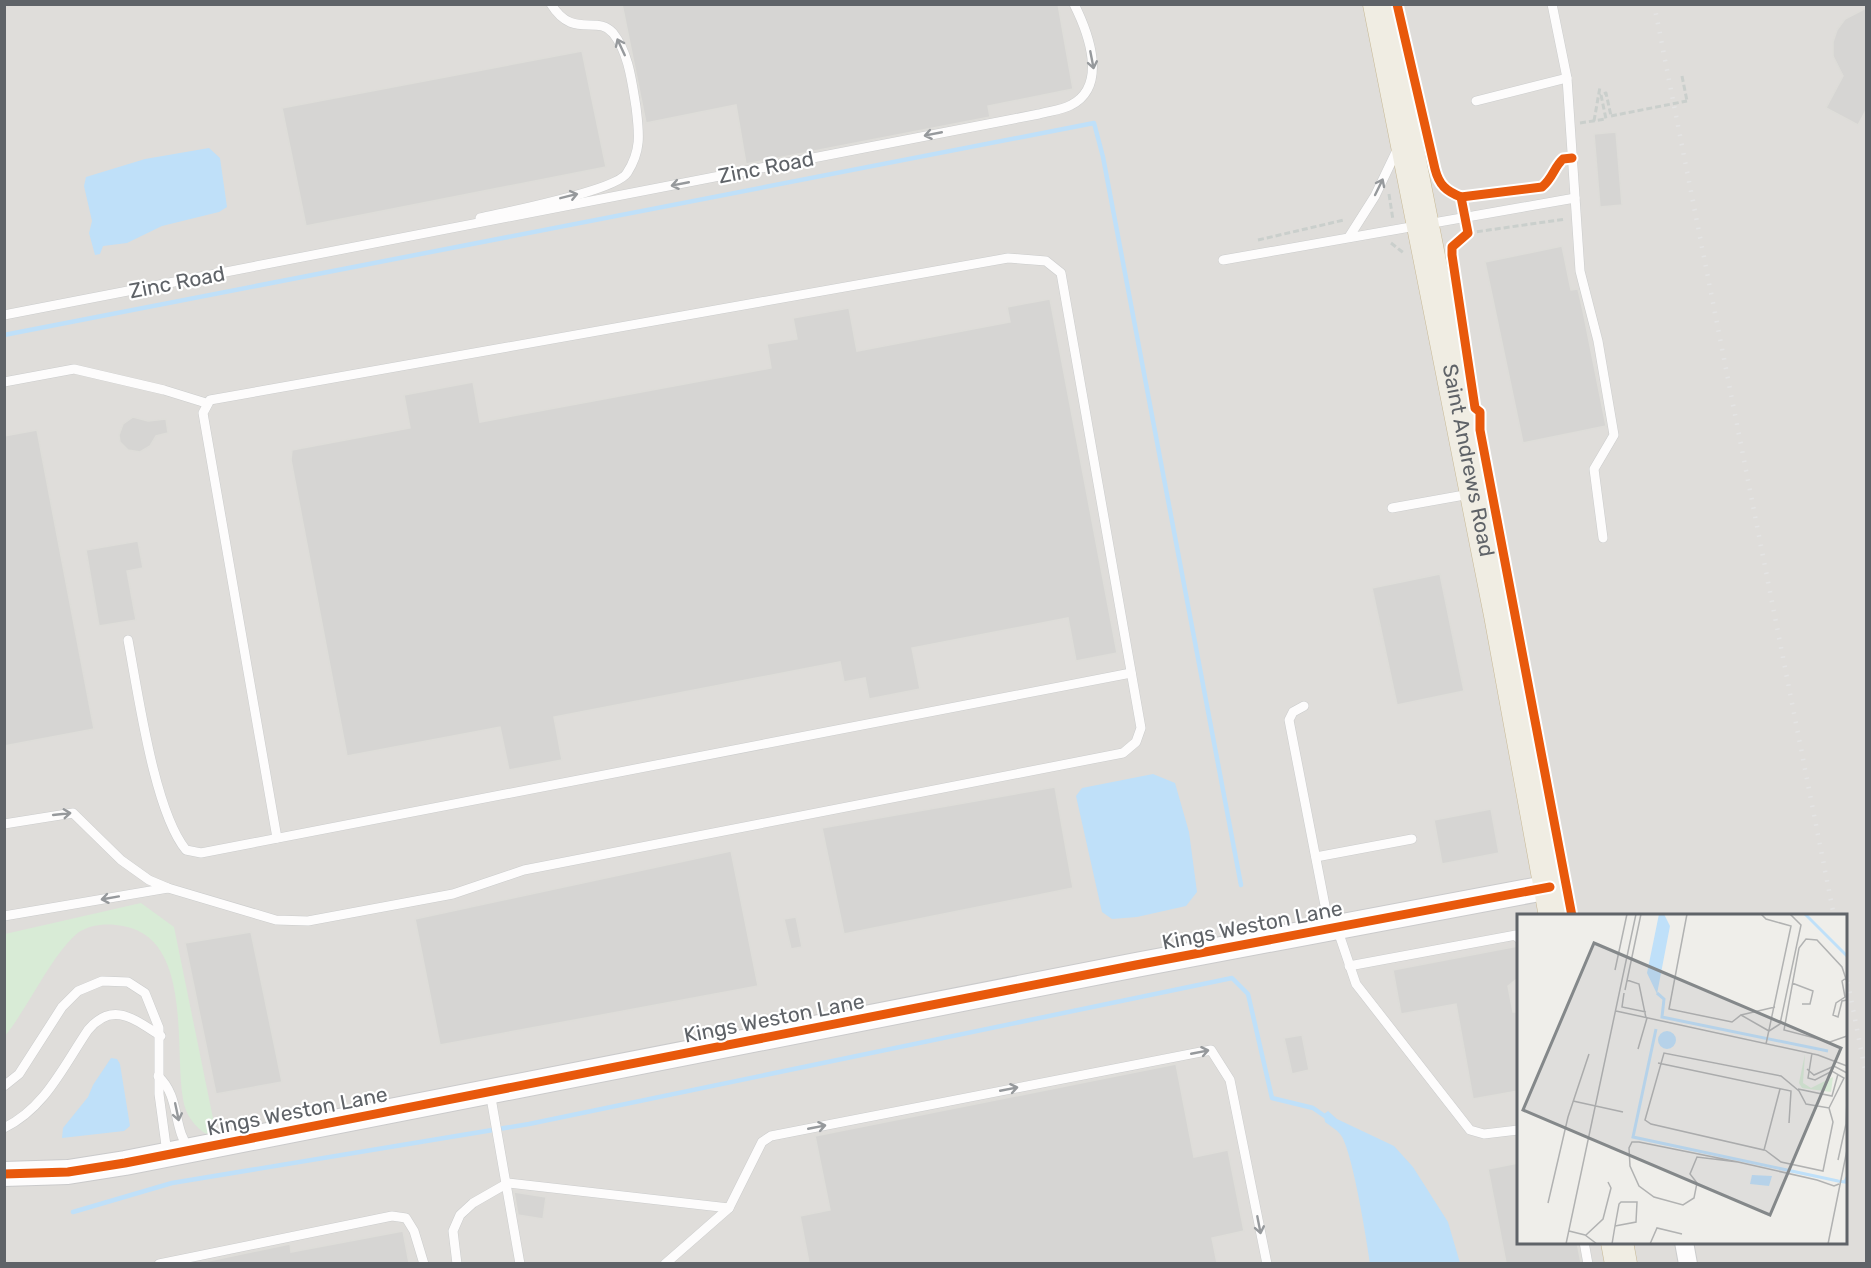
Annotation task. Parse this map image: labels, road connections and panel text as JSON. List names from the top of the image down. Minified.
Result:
{"streets":{"highway":["Saint Andrews Road"],"street":["Kings Weston Lane"],"lane":["Zinc Road"]},"crossings":[["Saint Andrews Road","Kings Weston Lane"]]}
